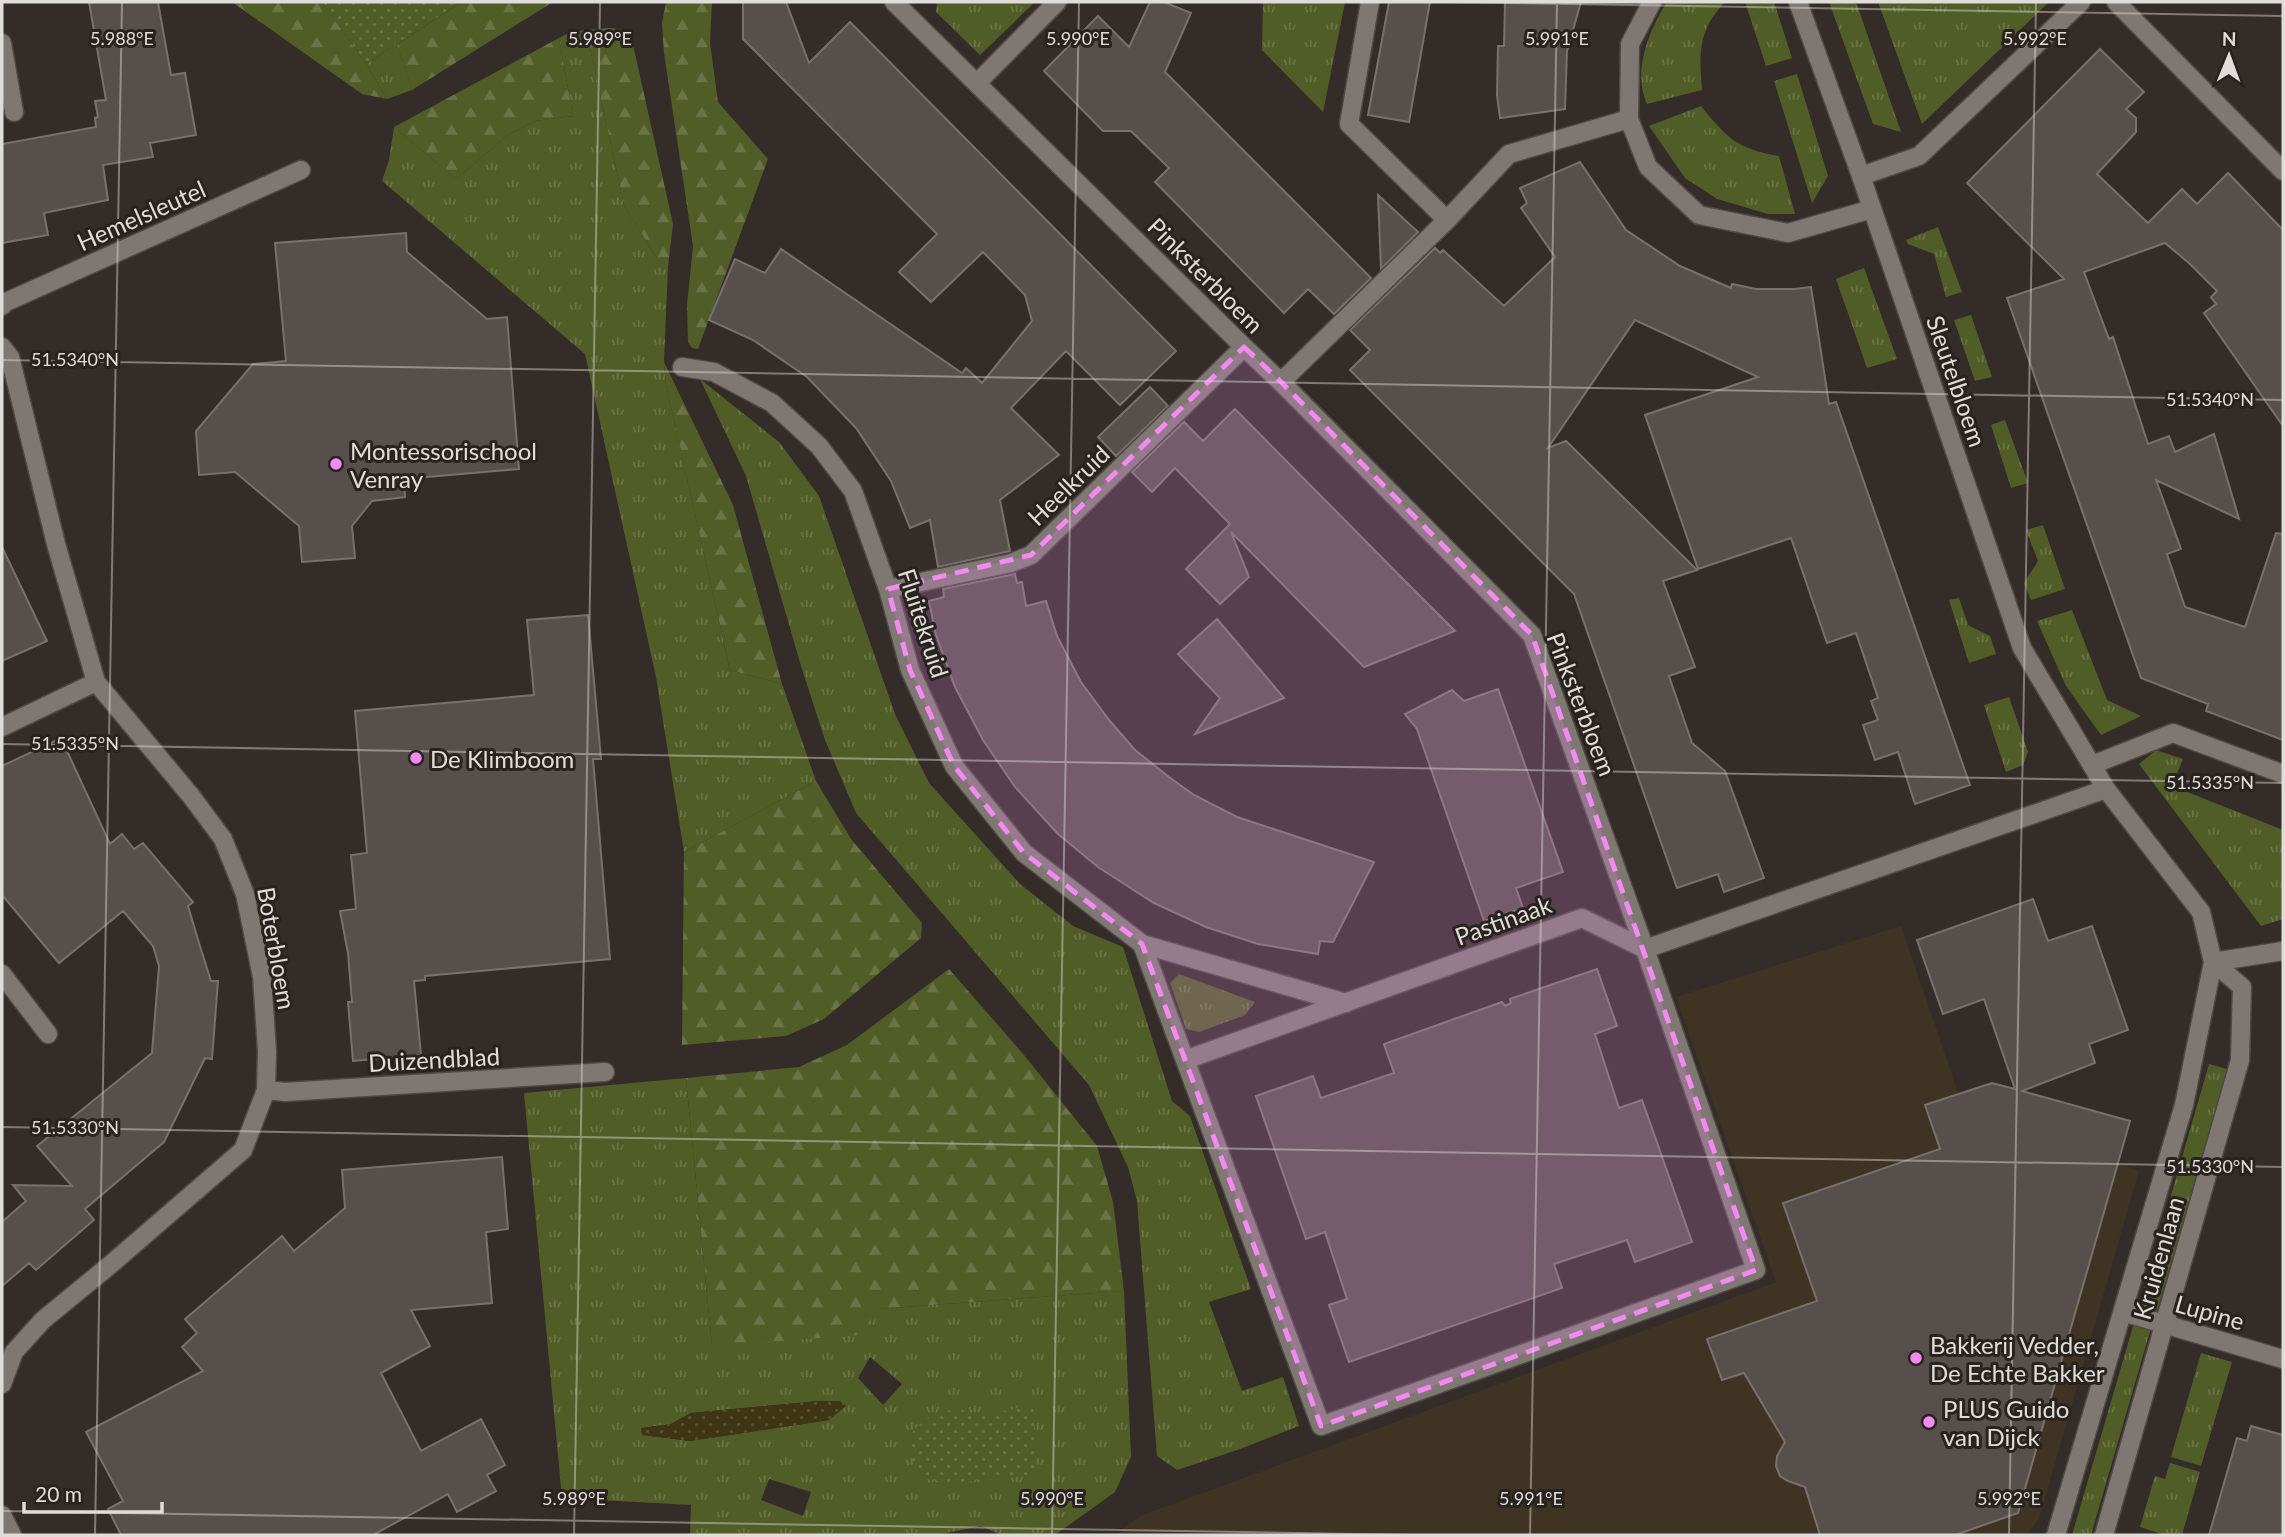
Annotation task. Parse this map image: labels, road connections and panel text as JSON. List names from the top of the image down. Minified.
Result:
{"streets":{"street":["Hemelsleutel","Pinksterbloem","Sleutelbloem","Heelkruid","Fluitekruid","Pastinaak","Boterbloem","Duizendblad","Kruidenlaan","Lupine"]},"crossings":[["Pinksterbloem","Heelkruid"],["Pinksterbloem","Pastinaak"],["Sleutelbloem","Kruidenlaan"],["Heelkruid","Fluitekruid"],["Fluitekruid","Pastinaak"],["Boterbloem","Duizendblad"],["Kruidenlaan","Lupine"]],"places":["Montessorischool Venray","De Klimboom","Bakkerij Vedder, De Echte Bakker","PLUS Guido van Dijck"],"scale_bar":"20 m","north":"top","coordinates":["5.988°E","5.989°E","5.990°E","5.991°E","5.992°E","51.5340°N","51.5335°N","51.5330°N"]}
